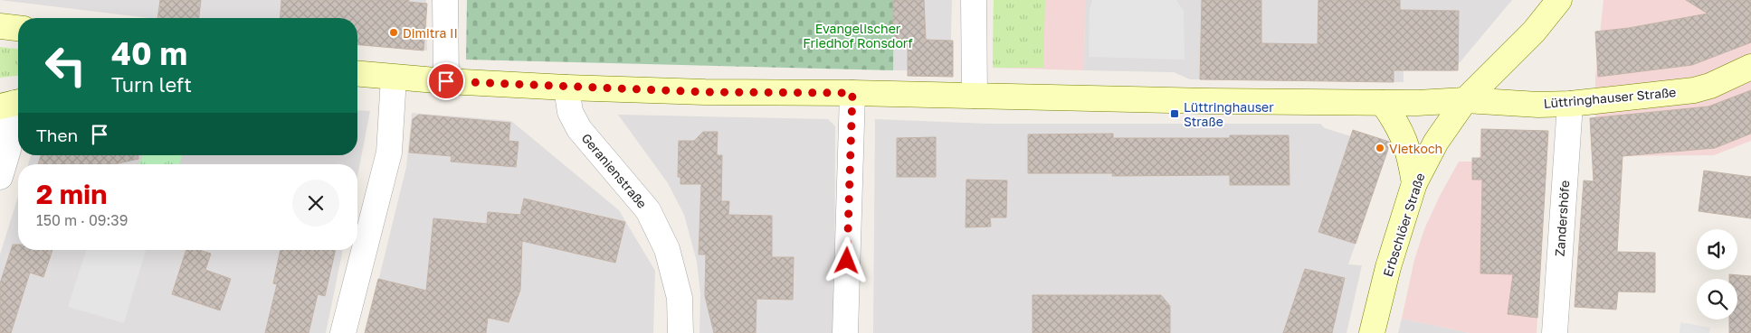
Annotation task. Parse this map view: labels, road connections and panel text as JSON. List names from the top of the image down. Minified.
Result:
{"streets":{"main road":["Lüttringhauser Straße","Erbschlöer Straße"],"street":["Geranienstraße","Zandershöfe"]},"crossings":[["Lüttringhauser Straße","Geranienstraße"],["Lüttringhauser Straße","Zandershöfe"],["Lüttringhauser Straße","Erbschlöer Straße"]],"parks":["Evangelischer Friedhof Ronsdorf"],"places":{"other":["Dimitra II","Vietkoch"],"transit":["Lüttringhauser Straße"]},"page":{"turn":["40 m","Turn left"],"then":"Then","heading":["2 min","150 m · 09:39"]}}
